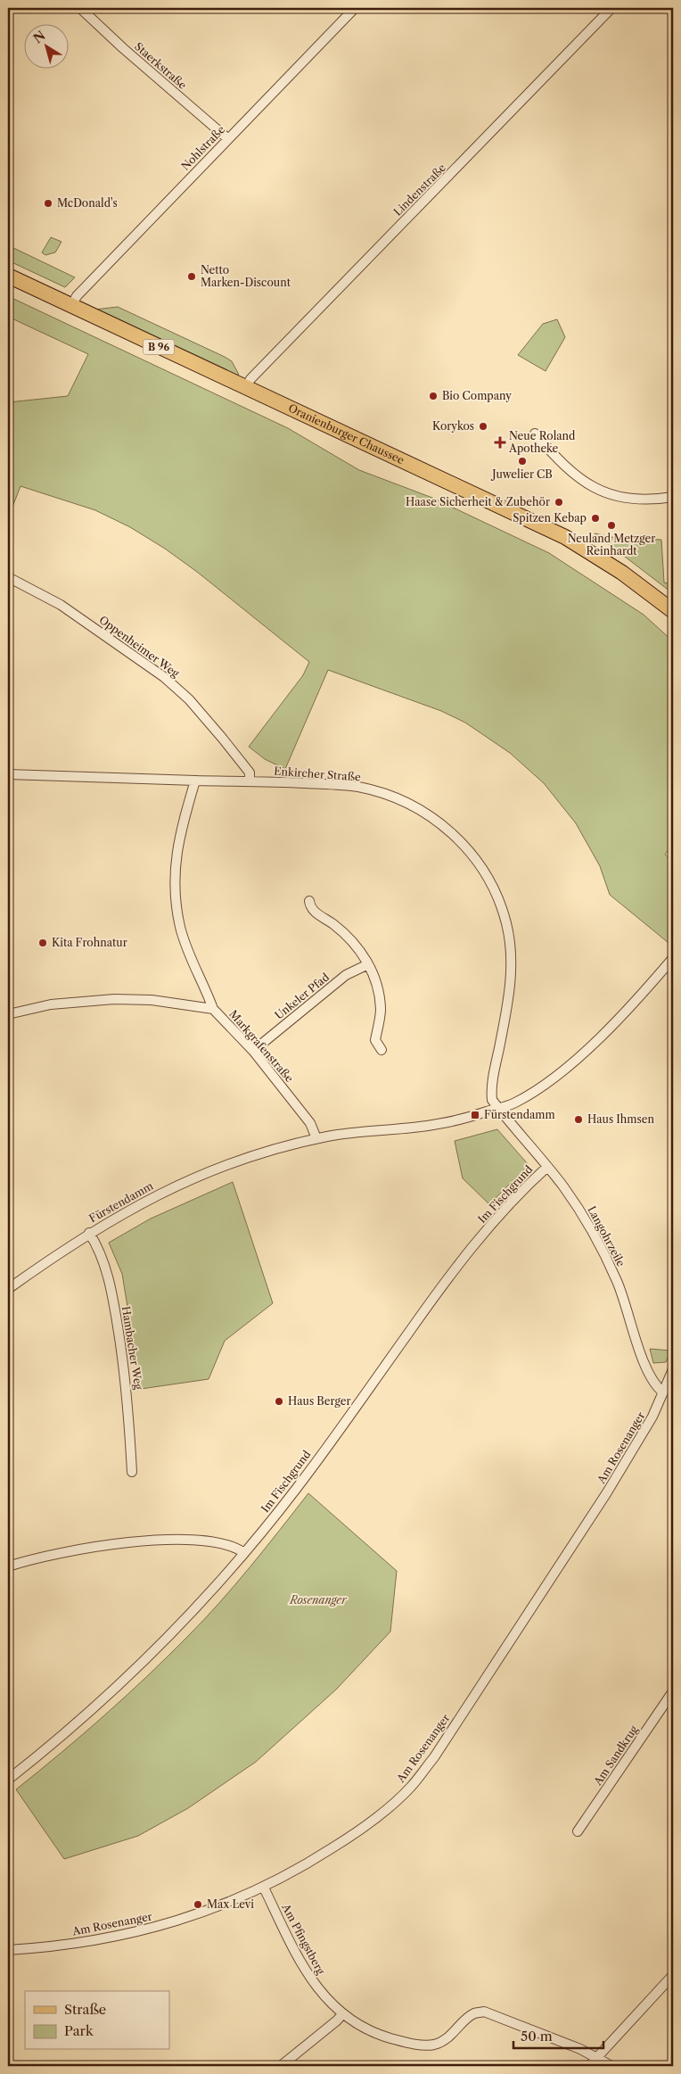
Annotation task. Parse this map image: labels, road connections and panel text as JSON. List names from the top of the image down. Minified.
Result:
{"streets":{"main road":["B 96","Oranienburger Chaussee"],"street":["Staerkstraße","Nohlstraße","Lindenstraße","Oppenheimer Weg","Enkircher Straße","Unkeler Pfad","Markgrafenstraße","Im Fischgrund","Fürstendamm","Langohrzeile","Hambacher Weg","Am Rosenanger","Am Sandkrug","Am Pfingstberg"]},"crossings":[["Staerkstraße","Nohlstraße"],["Nohlstraße","Oranienburger Chaussee"],["Lindenstraße","Oranienburger Chaussee"],["Oppenheimer Weg","Enkircher Straße"],["Enkircher Straße","Fürstendamm"],["Enkircher Straße","Langohrzeile"],["Unkeler Pfad","Markgrafenstraße"],["Markgrafenstraße","Fürstendamm"],["Im Fischgrund","Langohrzeile"],["Fürstendamm","Langohrzeile"],["Fürstendamm","Hambacher Weg"],["Langohrzeile","Am Rosenanger"],["Am Rosenanger","Am Pfingstberg"]],"parks":["Rosenanger"],"places":{"other":["McDonald's","Netto Marken-Discount","Bio Company","Korykos","Juwelier CB","Haase Sicherheit & Zubehör","Spitzen Kebap","Neuland Metzger Reinhardt","Kita Frohnatur","Haus Ihmsen","Haus Berger","Max Levi"],"health":["Neue Roland Apotheke"],"transit":["Fürstendamm"]},"legend":["Straße","Park"],"scale_bar":"50 m","north":"top left"}
